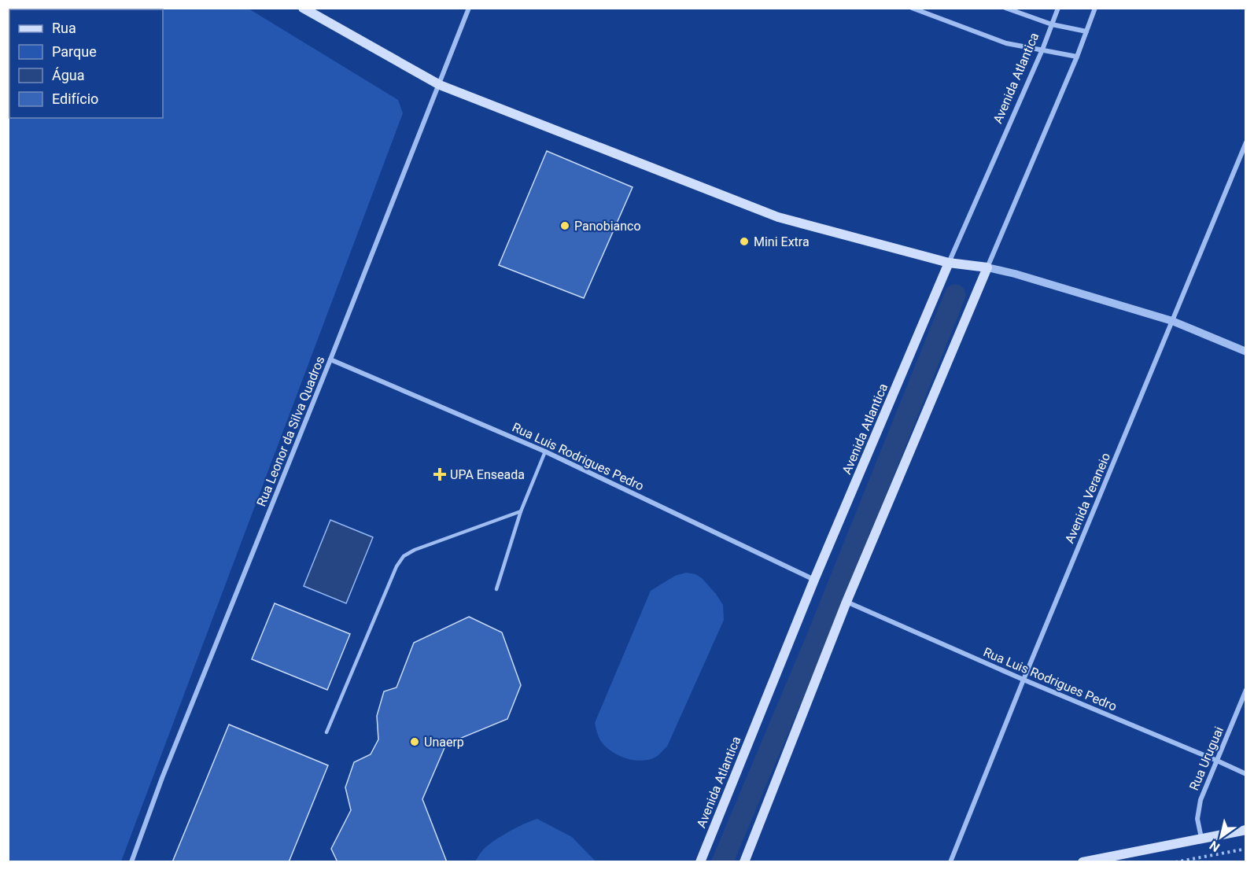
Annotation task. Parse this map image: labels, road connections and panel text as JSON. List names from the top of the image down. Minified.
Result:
{"streets":{"main road":["Avenida Atlantica"],"street":["Rua Leonor da Silva Quadros","Rua Luis Rodrigues Pedro","Avenida Veraneio","Rua Uruguai"]},"crossings":[["Avenida Atlantica","Rua Luis Rodrigues Pedro"],["Rua Leonor da Silva Quadros","Rua Luis Rodrigues Pedro"],["Rua Luis Rodrigues Pedro","Avenida Veraneio"],["Rua Luis Rodrigues Pedro","Rua Uruguai"]],"places":{"other":["Panobianco","Mini Extra","Unaerp"],"health":["UPA Enseada"]},"legend":["Rua","Parque","Água","Edifício"],"north":"bottom left"}
